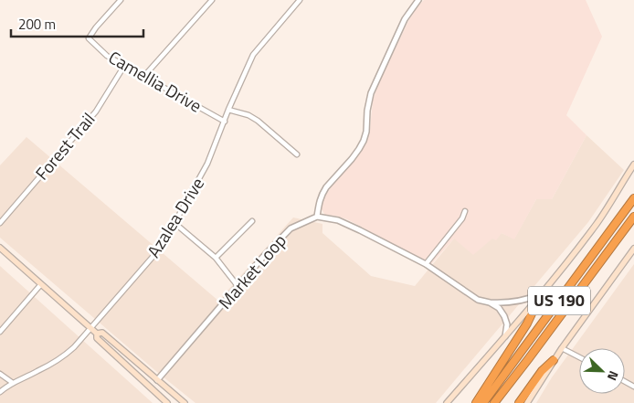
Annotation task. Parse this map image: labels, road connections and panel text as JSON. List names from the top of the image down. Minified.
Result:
{"streets":{"highway":["US 190"],"street":["Camellia Drive","Forest Trail","Azalea Drive","Market Loop"]},"crossings":[["Camellia Drive","Forest Trail"],["Camellia Drive","Azalea Drive"]],"scale_bar":"200 m","north":"bottom right"}
